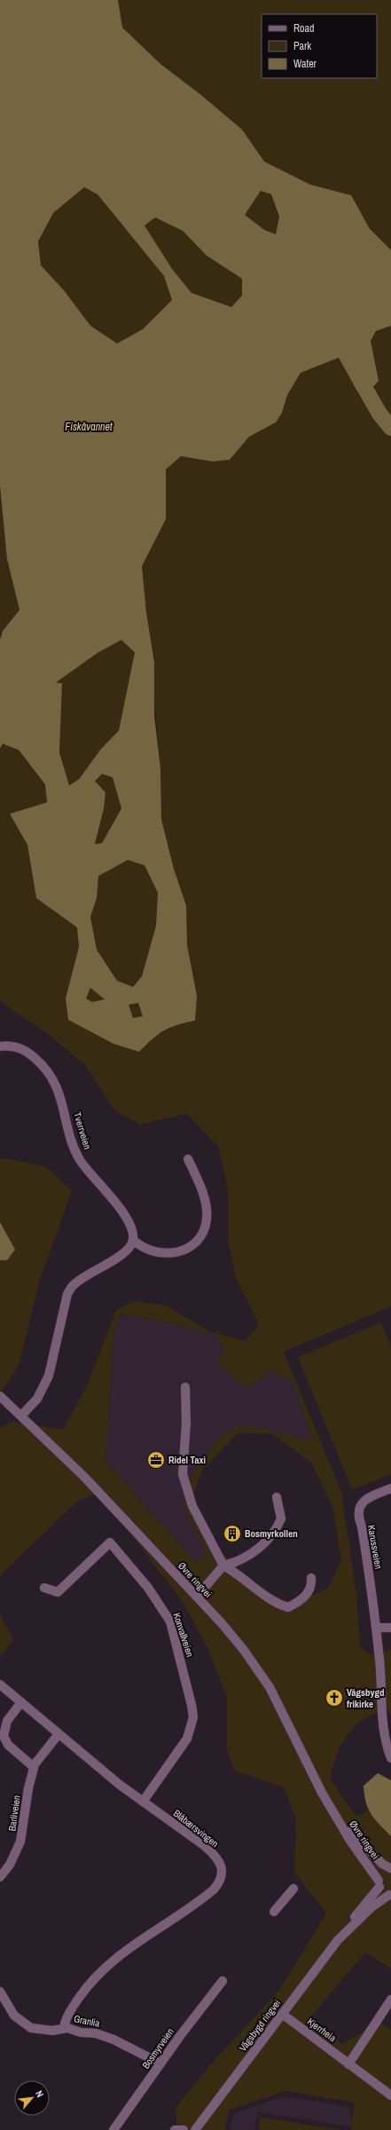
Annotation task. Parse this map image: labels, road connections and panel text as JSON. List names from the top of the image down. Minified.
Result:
{"streets":{"street":["Tverrveien","Karussveien","Øvre ringvei","Konvallveien","Barliveien","Blåbærsvingen","Granlia","Vågsbygd ringvei","Kjerrheia","Bosmyrveien"]},"crossings":[["Øvre ringvei","Vågsbygd ringvei"],["Konvallveien","Blåbærsvingen"],["Barliveien","Blåbærsvingen"],["Blåbærsvingen","Granlia"],["Granlia","Bosmyrveien"],["Vågsbygd ringvei","Kjerrheia"]],"water":["Fiskåvannet"],"places":{"office":["Ridel Taxi"],"building":["Bosmyrkollen"],"church":["Vågsbygd frikirke"]},"legend":["Road","Park","Water"],"north":"top right"}
